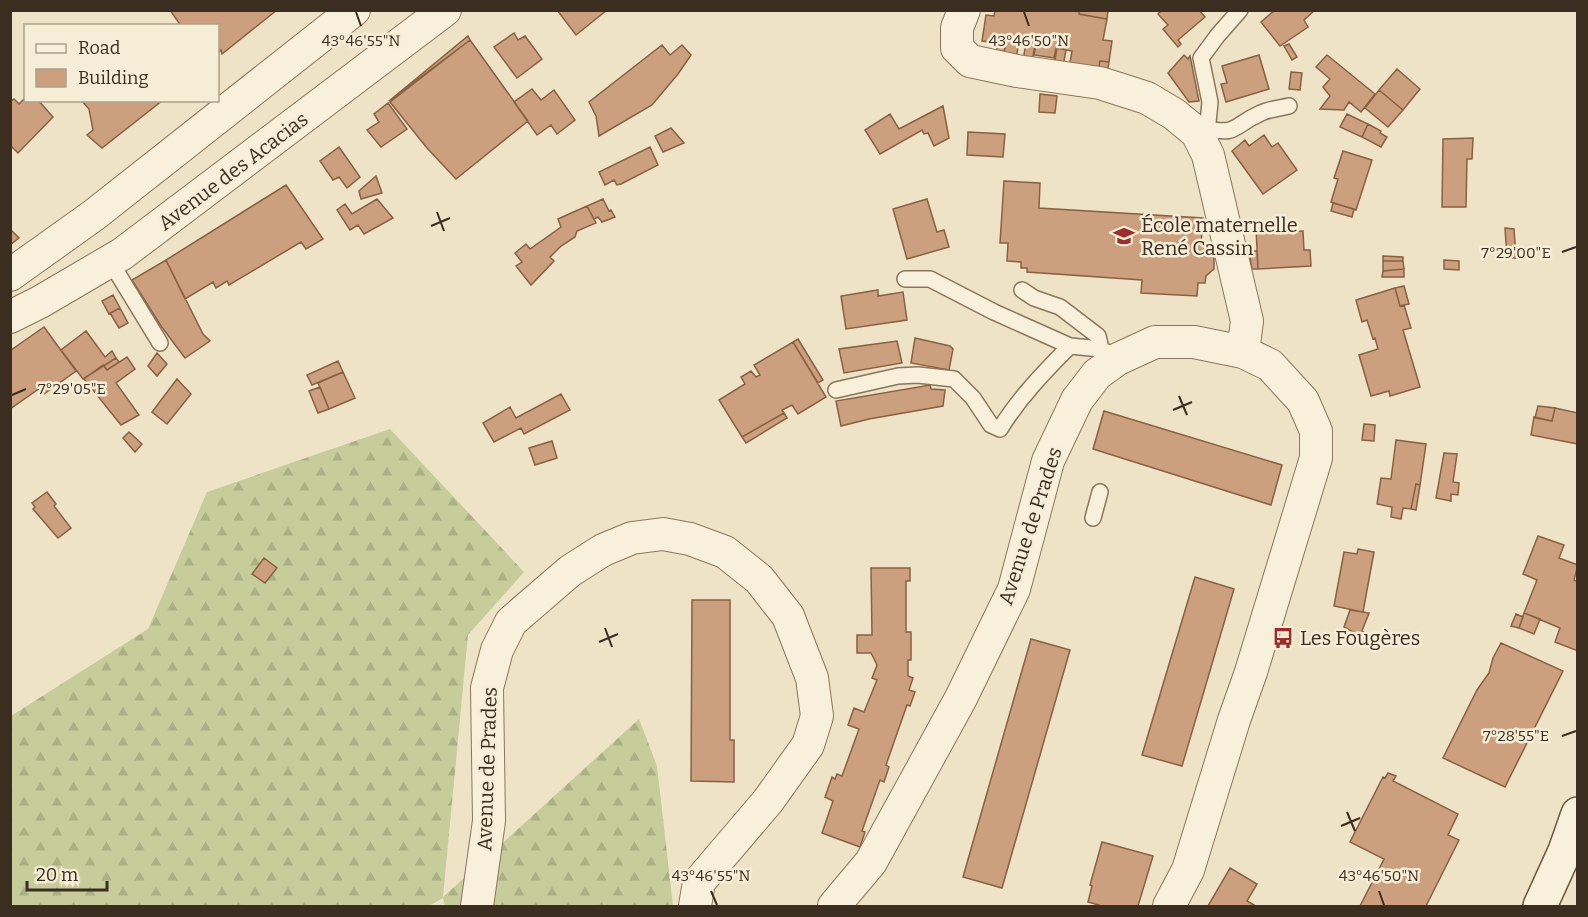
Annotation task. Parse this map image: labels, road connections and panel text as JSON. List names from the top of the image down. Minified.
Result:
{"streets":{"street":["Avenue des Acacias","Avenue de Prades"]},"places":{"school or university":["École maternelle René Cassin"],"bus stop":["Les Fougères"]},"legend":["Road","Building"],"scale_bar":"20 m","coordinates":["43°46'55\"N","43°46'50\"N","7°29'00\"E","7°29'05\"E","7°28'55\"E"]}
